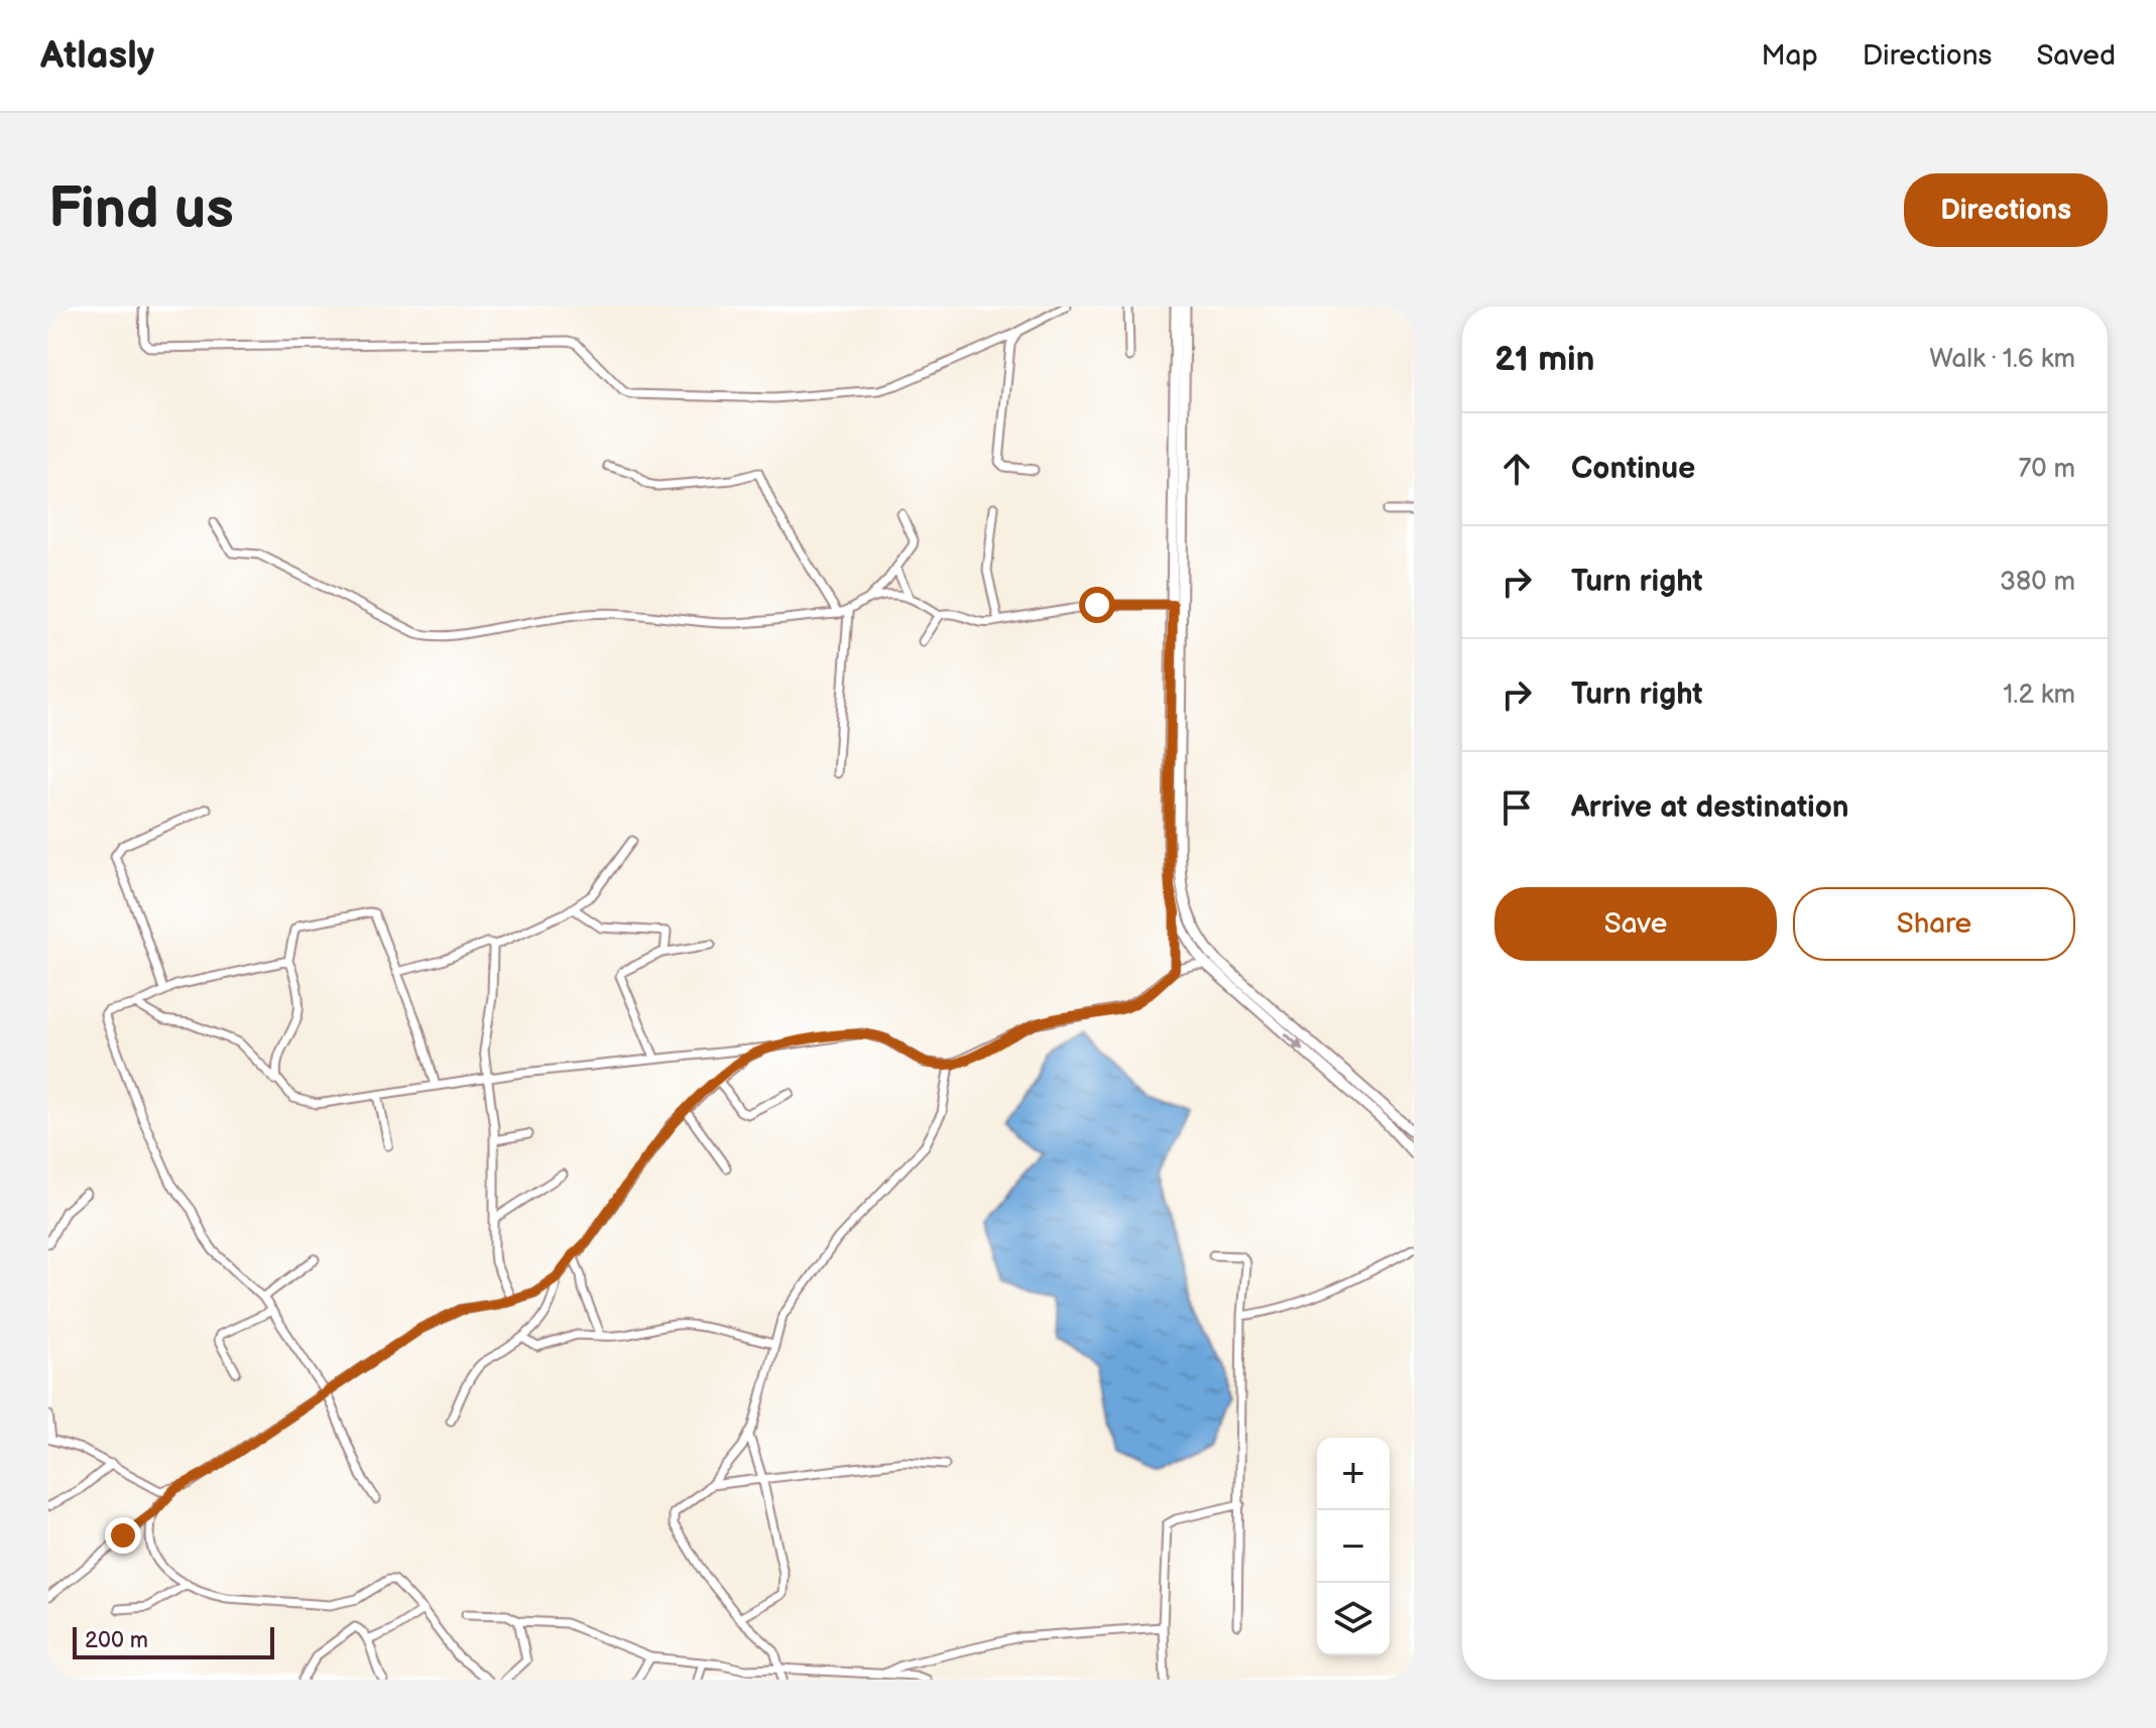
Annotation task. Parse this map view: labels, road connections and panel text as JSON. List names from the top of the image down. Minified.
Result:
{"scale_bar":"200 m","page":{"header":"Atlasly","nav":["Map","Directions","Saved"],"buttons":["Directions",["Save","Share"]],"title":"Find us","heading":["21 min","Walk · 1.6 km"],"list":[["Continue","70 m"],["Turn right","380 m"],["Turn right","1.2 km"],"Arrive at destination"],"map_buttons":["+","−"],"scale":"200 m"}}
